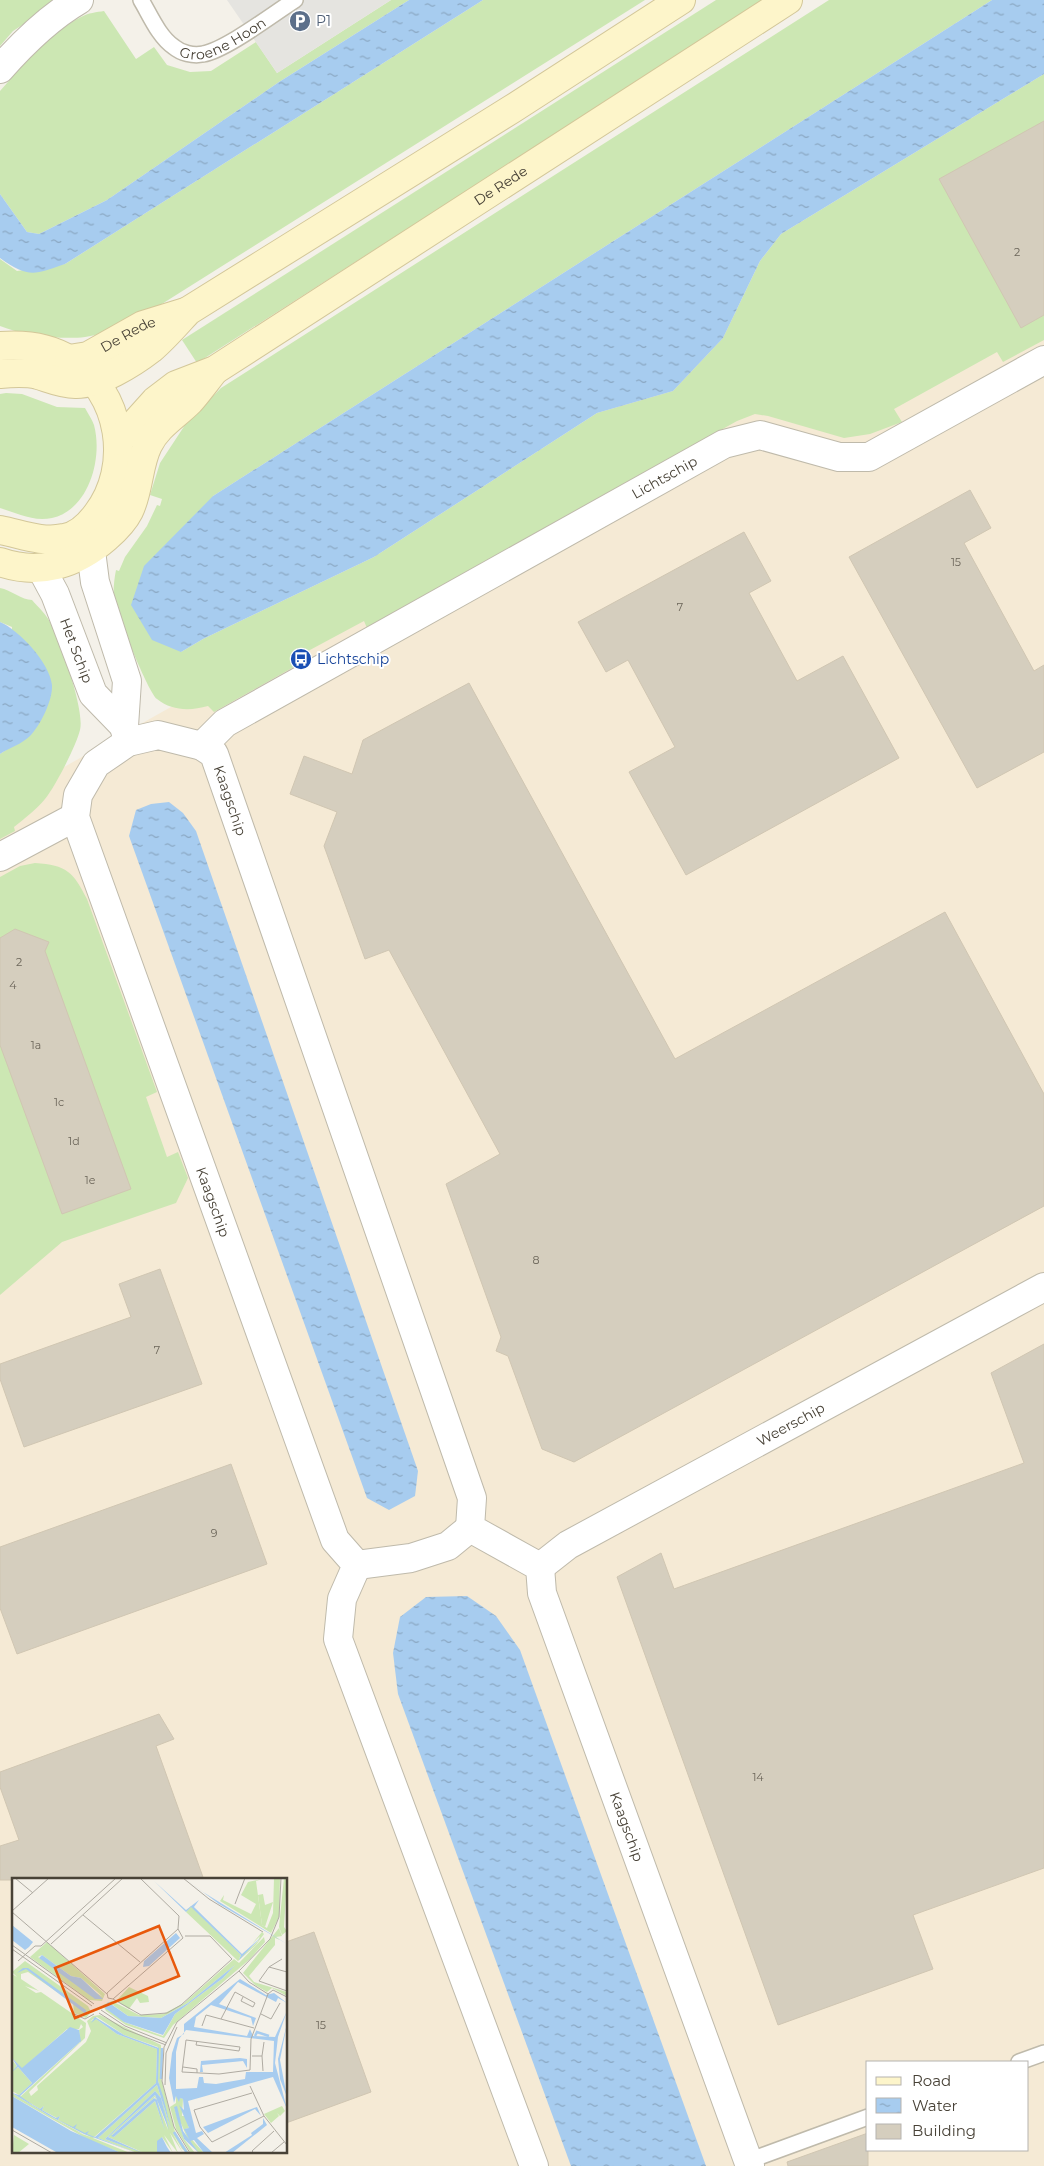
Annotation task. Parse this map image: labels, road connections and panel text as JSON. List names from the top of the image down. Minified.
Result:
{"streets":{"main road":["De Rede"],"street":["Lichtschip","Het Schip","Kaagschip","Weerschip"],"lane":["Groene Hoon"]},"crossings":[["Lichtschip","Kaagschip"],["Het Schip","Kaagschip"],["Kaagschip","Weerschip"]],"places":{"parking":["P1"],"bus stop":["Lichtschip"]},"house_numbers":["2","15","7","2","4","1a","1c","1d","1e","8","7","9","14","15"],"legend":["Road","Water","Building"]}
